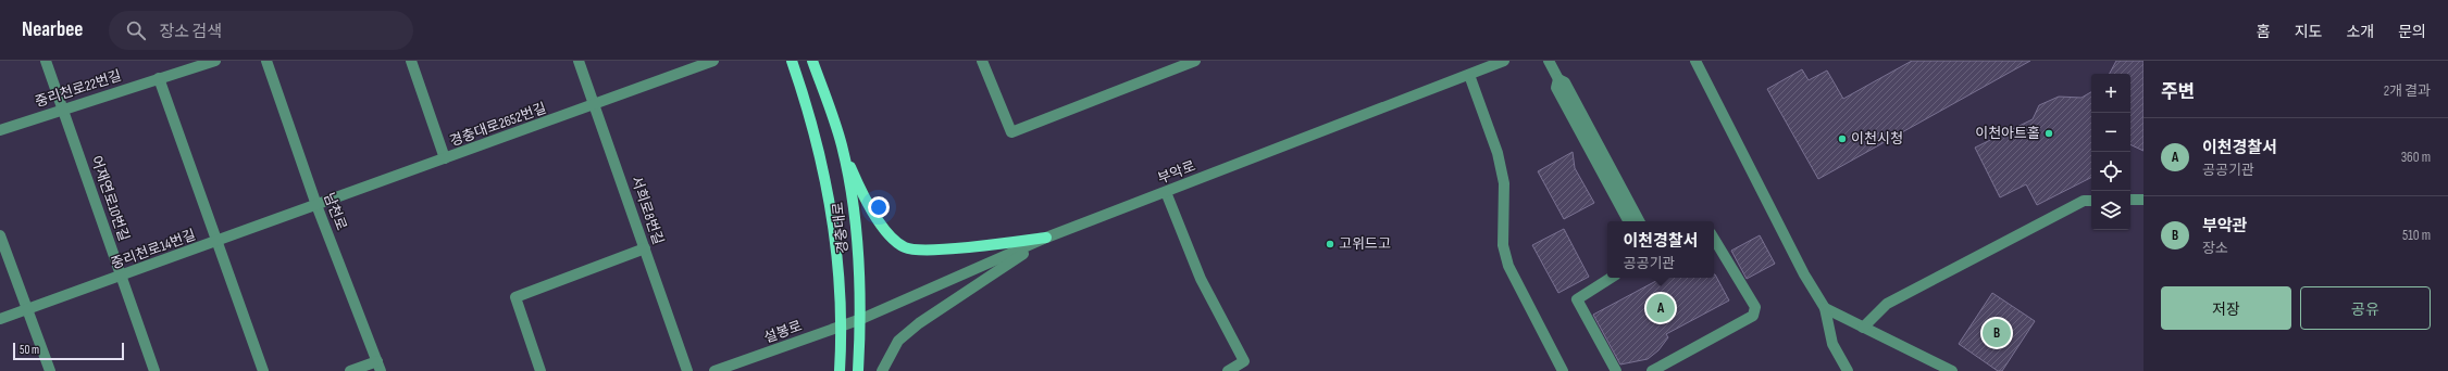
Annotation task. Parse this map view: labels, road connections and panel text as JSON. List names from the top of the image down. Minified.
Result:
{"streets":{"main road":["경충대로"],"street":["중리천로22번길","경충대로2652번길","부악로","어재연로10번길","서희로8번길","남천로","중리천로14번길","설봉로"]},"crossings":[["중리천로22번길","어재연로10번길"],["경충대로2652번길","서희로8번길"],["경충대로2652번길","남천로"],["경충대로2652번길","중리천로14번길"],["부악로","경충대로"],["부악로","설봉로"],["어재연로10번길","중리천로14번길"],["남천로","중리천로14번길"],["경충대로","설봉로"]],"places":["이천아트홀","이천시청","고위드고"],"scale_bar":"50 m","page":{"header":"Nearbee","search":"장소 검색","nav":["홈","지도","소개","문의"],"heading":["주변","2개 결과"],"map_buttons":["+","−"],"list":[{"mark":"A","name":"이천경찰서","note":"공공기관","value":"360 m"},{"mark":"B","name":"부악관","note":"장소","value":"510 m"}],"popup":["이천경찰서","공공기관"],"buttons":["저장","공유"],"pins":["A","B"],"scale":"50 m"}}
